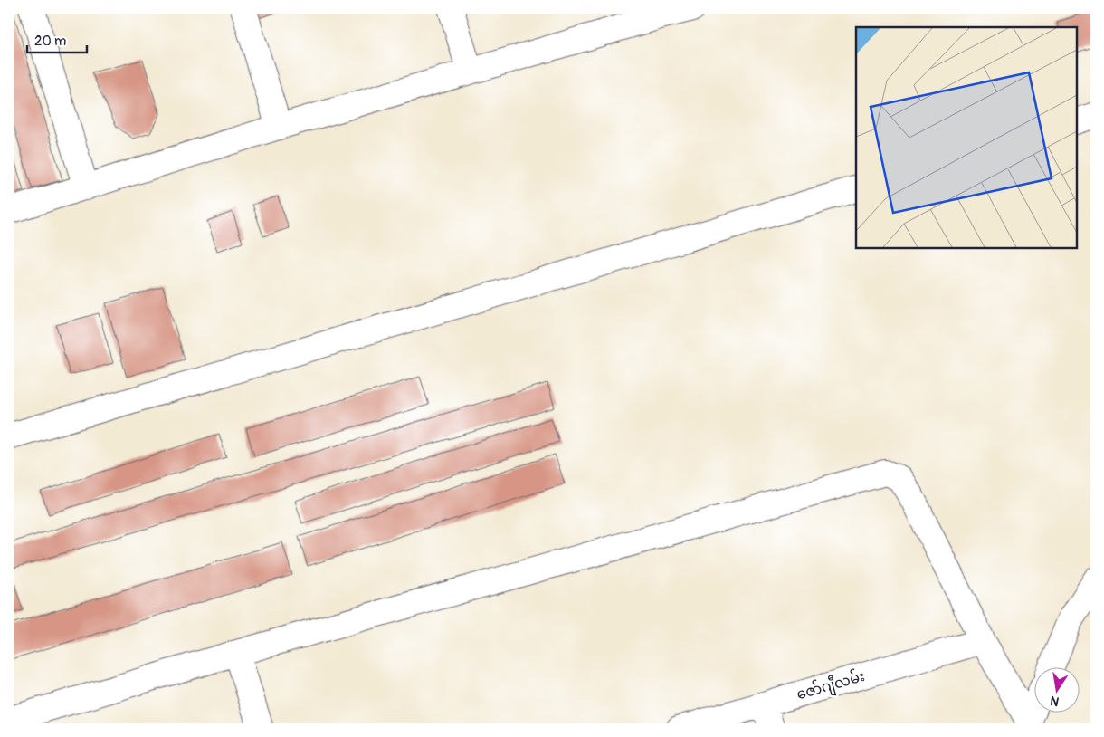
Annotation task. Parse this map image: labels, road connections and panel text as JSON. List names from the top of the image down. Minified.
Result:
{"streets":{"street":["ဇော်ဂျီလမ်း"]},"scale_bar":"20 m","north":"bottom"}
